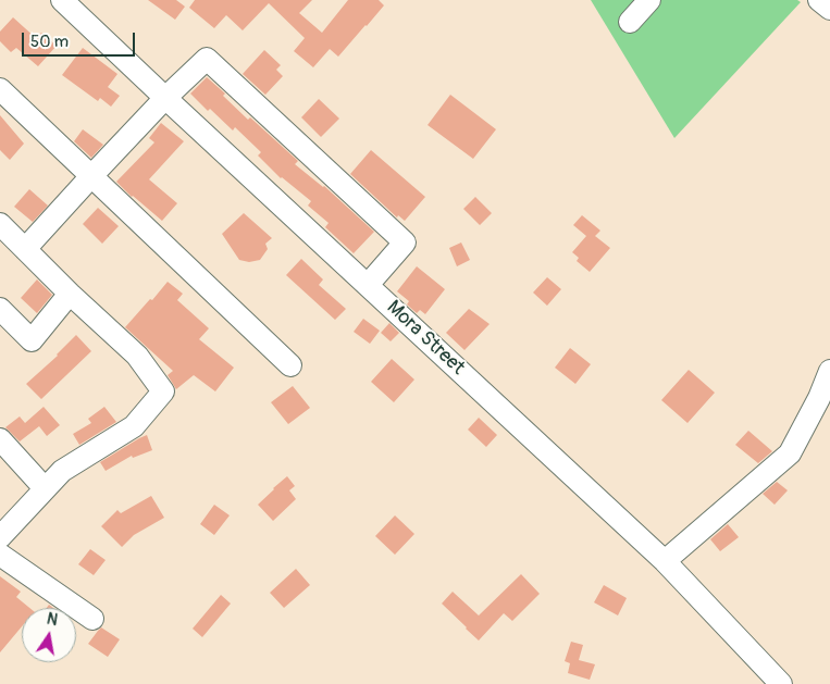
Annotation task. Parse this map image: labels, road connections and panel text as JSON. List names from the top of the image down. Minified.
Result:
{"streets":{"street":["Mora Street"]},"scale_bar":"50 m","north":"top"}
